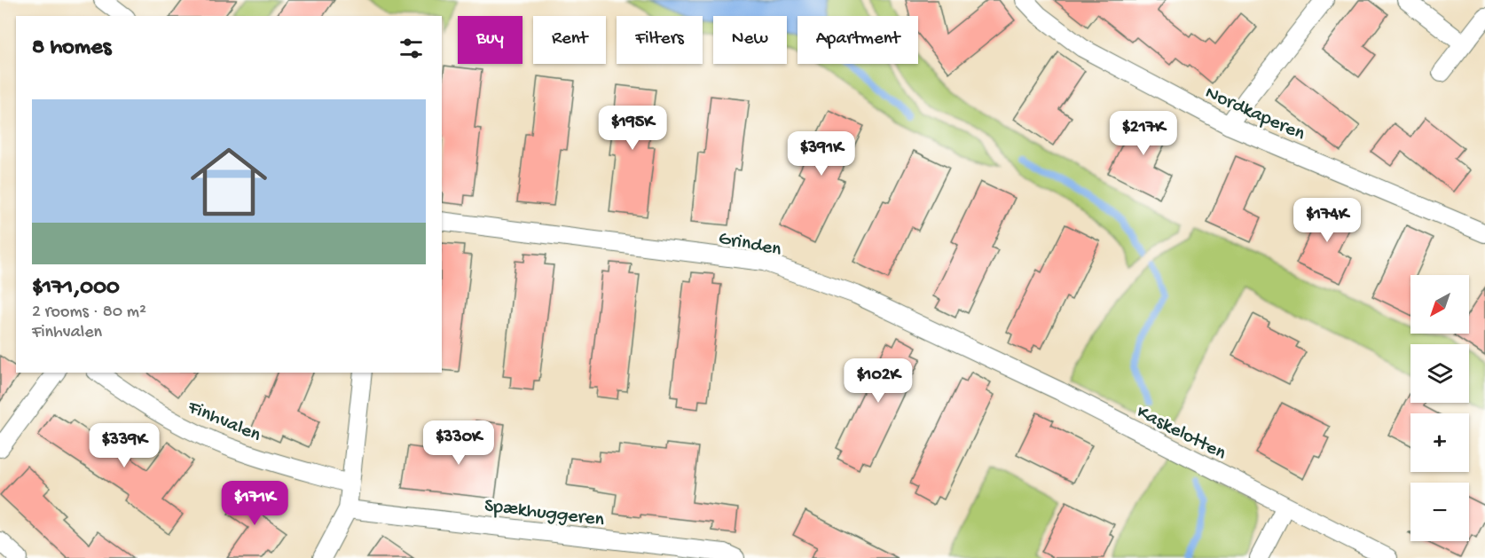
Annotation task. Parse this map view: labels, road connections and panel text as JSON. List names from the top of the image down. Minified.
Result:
{"streets":{"street":["Nordkaperen","Grinden","Finhvalen","Kaskelotten","Spækhuggeren"]},"crossings":[["Grinden","Kaskelotten"]],"north":"bottom left","page":{"chip":["Buy","Rent","Filters","New","Apartment"],"heading":"8 homes","list":[{"name":"$171,000","note":"2 rooms · 80 m² · Finhvalen"}],"price":["$195K","$217K","$391K","$174K","$102K","$330K","$339K","$171K"],"map_buttons":["+","−"]}}
